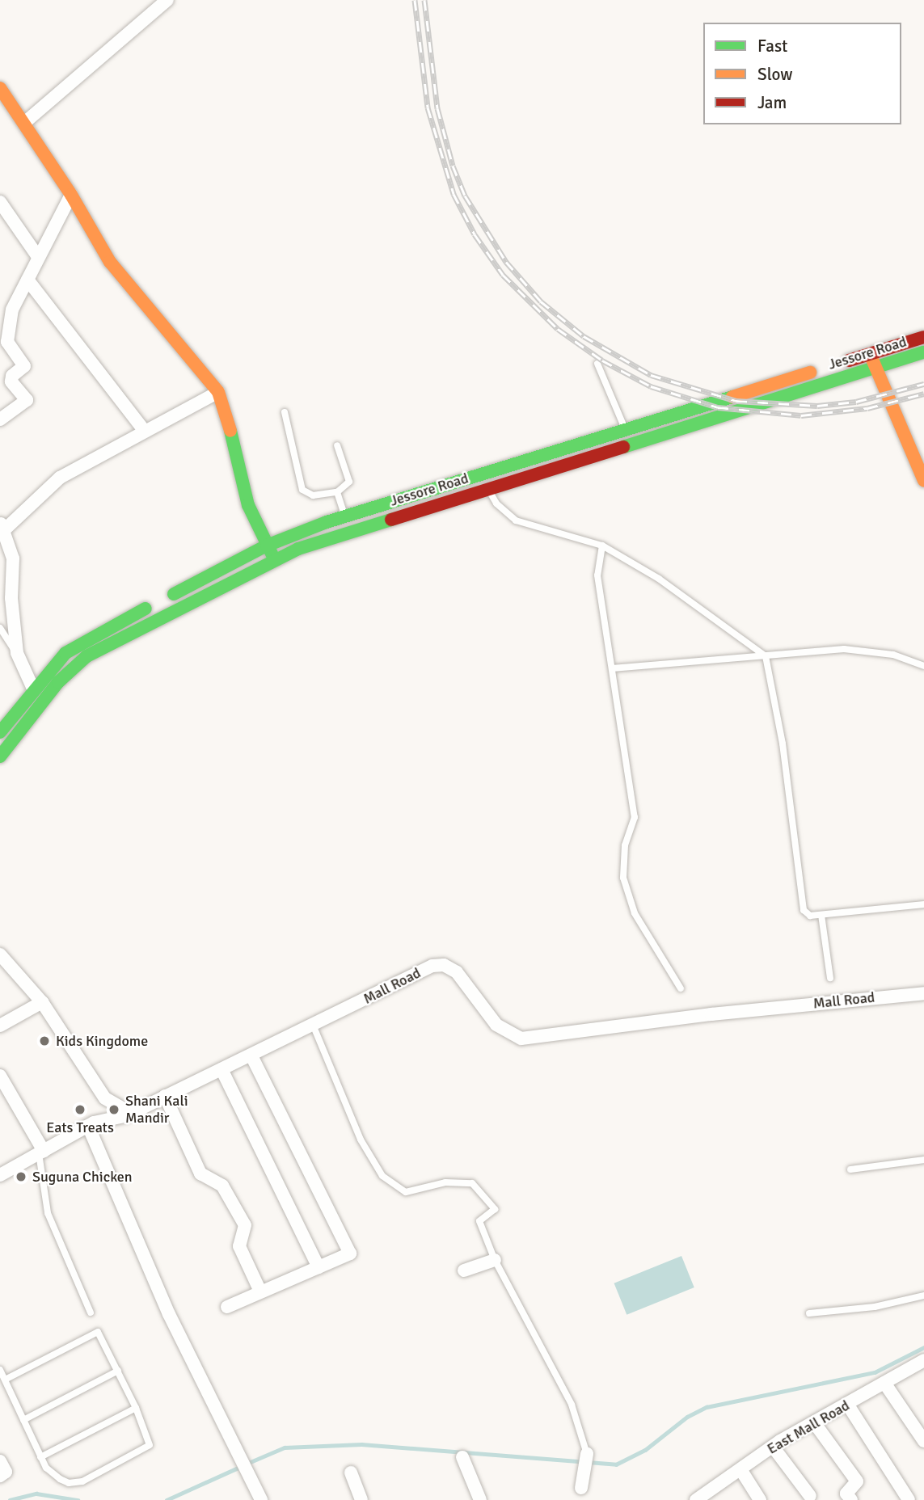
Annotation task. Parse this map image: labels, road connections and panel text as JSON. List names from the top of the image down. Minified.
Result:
{"streets":{"main road":["Jessore Road"],"street":["Mall Road","East Mall Road"]},"places":["Kids Kingdome","Eats Treats","Shani Kali Mandir","Suguna Chicken"],"legend":["Fast","Slow","Jam"]}
